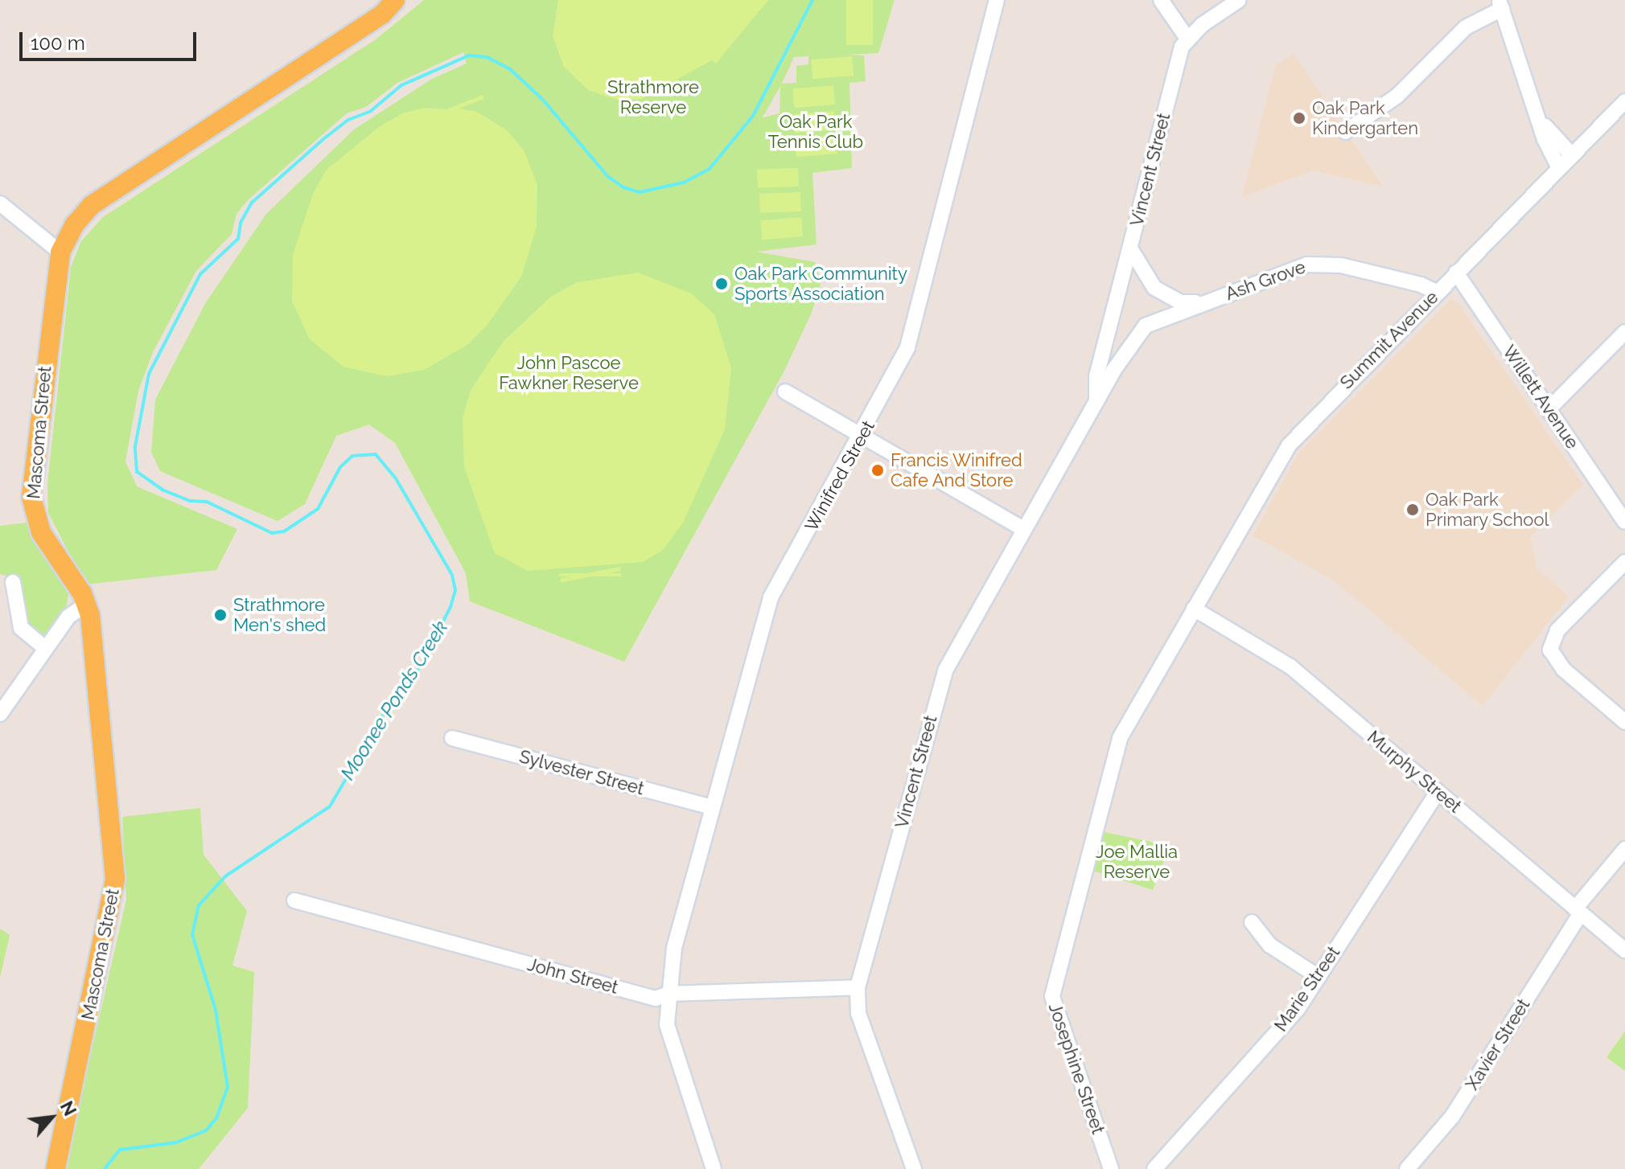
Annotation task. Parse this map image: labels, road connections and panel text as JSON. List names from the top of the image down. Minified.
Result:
{"streets":{"main road":["Mascoma Street"],"street":["Vincent Street","Ash Grove","Summit Avenue","Willett Avenue","Winifred Street","Murphy Street","Sylvester Street","John Street","Marie Street","Xavier Street","Josephine Street"]},"crossings":[["Vincent Street","Ash Grove"],["Vincent Street","John Street"],["Ash Grove","Summit Avenue"],["Summit Avenue","Willett Avenue"],["Summit Avenue","Murphy Street"],["Summit Avenue","Josephine Street"],["Winifred Street","Sylvester Street"],["Winifred Street","John Street"],["Murphy Street","Marie Street"],["Murphy Street","Xavier Street"],["Murphy Street","Josephine Street"]],"water":["Moonee Ponds Creek"],"parks":["Strathmore Reserve","Oak Park Tennis Club","John Pascoe Fawkner Reserve","Joe Mallia Reserve"],"places":["Oak Park Kindergarten","Oak Park Community Sports Association","Francis Winifred Cafe And Store","Oak Park Primary School","Strathmore Men's shed"],"scale_bar":"100 m","north":"top right"}
